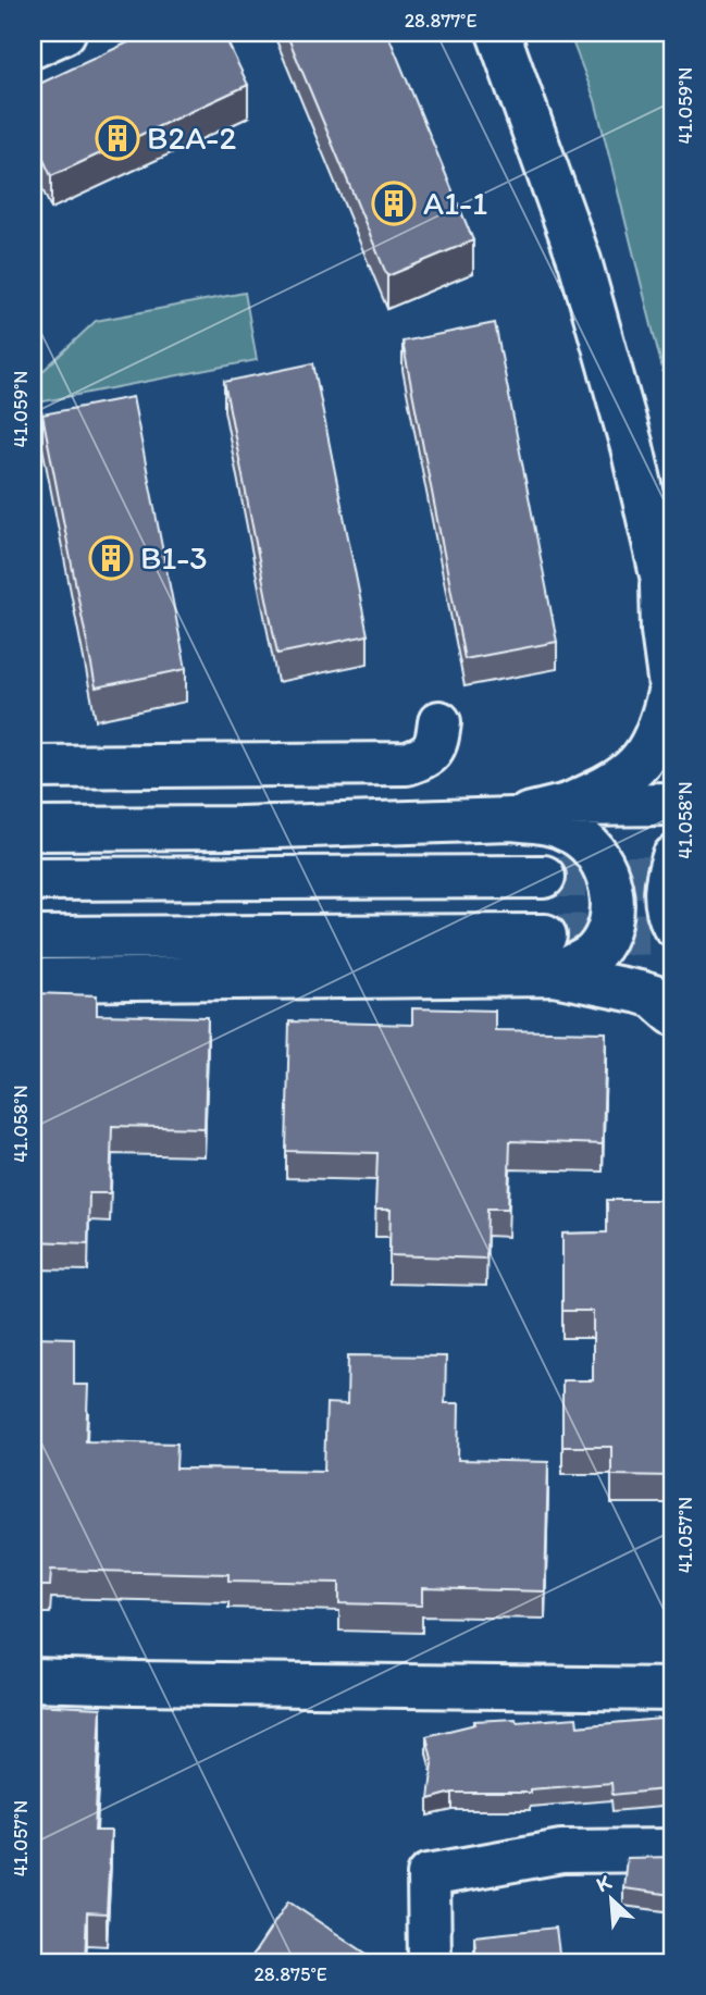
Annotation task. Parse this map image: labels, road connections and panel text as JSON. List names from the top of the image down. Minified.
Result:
{"places":{"building":["B2A-2","A1-1","B1-3"]},"north":"top left","coordinates":["28.877°E","41.059°N","41.058°N","41.057°N","28.875°E"]}
